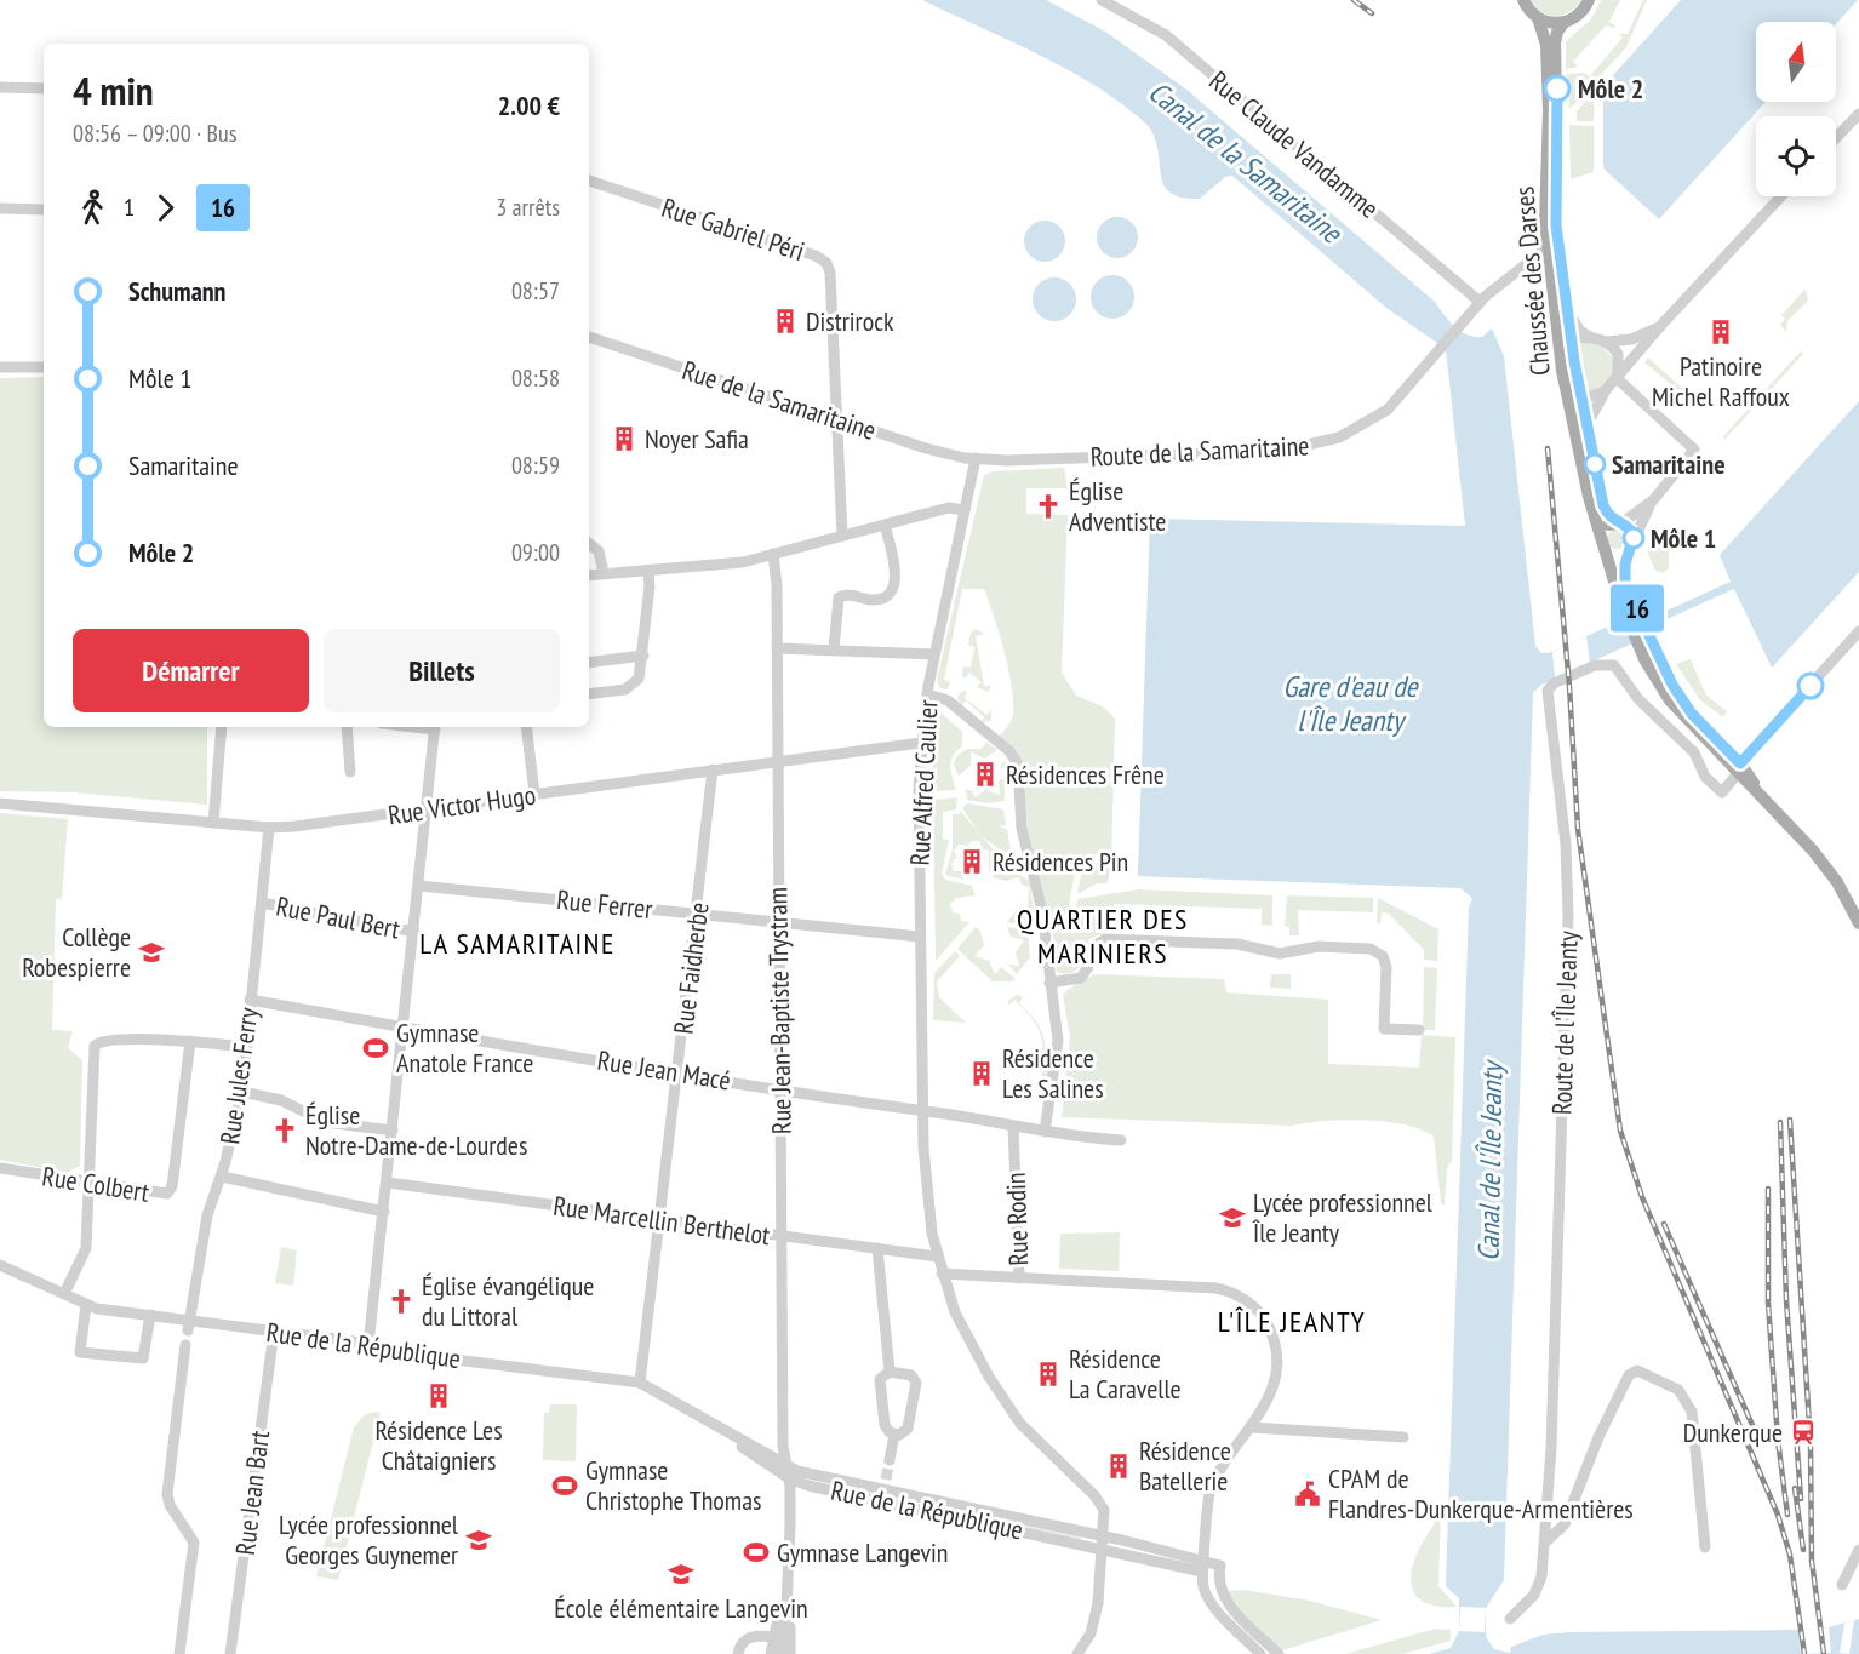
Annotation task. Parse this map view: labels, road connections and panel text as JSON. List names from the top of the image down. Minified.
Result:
{"streets":{"main road":["Chaussée des Darses"],"street":["Rue Claude Vandamme","Rue Gabriel Péri","Rue de la Samaritaine","Route de la Samaritaine","Rue Alfred Caulier","Rue Victor Hugo","Rue Ferrer","Rue Paul Bert","Rue Faidherbe","Rue Jean-Baptiste Trystram","Route de l'Île Jeanty","Rue Jean Macé","Rue Jules Ferry","Rue Colbert","Rue Rodin","Rue Marcellin Berthelot","Rue de la République","Rue Jean Bart"]},"crossings":[["Rue Claude Vandamme","Route de la Samaritaine"],["Rue Gabriel Péri","Rue de la Samaritaine"],["Rue de la Samaritaine","Route de la Samaritaine"],["Rue de la Samaritaine","Rue Alfred Caulier"],["Route de la Samaritaine","Rue Alfred Caulier"],["Rue Alfred Caulier","Rue Victor Hugo"],["Rue Alfred Caulier","Rue Ferrer"],["Rue Alfred Caulier","Rue Jean Macé"],["Rue Alfred Caulier","Rue Rodin"],["Rue Alfred Caulier","Rue Marcellin Berthelot"],["Rue Alfred Caulier","Rue de la République"],["Rue Victor Hugo","Rue Faidherbe"],["Rue Victor Hugo","Rue Jean-Baptiste Trystram"],["Rue Victor Hugo","Rue Jules Ferry"],["Rue Ferrer","Rue Faidherbe"],["Rue Ferrer","Rue Jean-Baptiste Trystram"],["Rue Paul Bert","Rue Jules Ferry"],["Rue Faidherbe","Rue Jean Macé"],["Rue Faidherbe","Rue Marcellin Berthelot"],["Rue Faidherbe","Rue de la République"],["Rue Jean-Baptiste Trystram","Rue Jean Macé"],["Rue Jean-Baptiste Trystram","Rue Marcellin Berthelot"],["Rue Jean-Baptiste Trystram","Rue de la République"],["Rue Jean Macé","Rue Jules Ferry"],["Rue Jean Macé","Rue Rodin"],["Rue Jules Ferry","Rue de la République"],["Rue de la République","Rue Jean Bart"]],"districts":["QUARTIER DES MARINIERS","LA SAMARITAINE","L'ÎLE JEANTY"],"water":["Canal de la Samaritaine","Gare d'eau de l'Île Jeanty","Canal de l'Île Jeanty"],"places":{"other":["Môle 2","Samaritaine","Môle 1"],"building":["Distrirock","Patinoire Michel Raffoux","Noyer Safia","Résidences Frêne","Résidences Pin","Résidence Les Salines","Résidence La Caravelle","Résidence Les Châtaigniers","Résidence Batellerie"],"church":["Église Adventiste","Église Notre-Dame-de-Lourdes","Église évangélique du Littoral"],"school or university":["Collège Robespierre","Lycée professionnel Île Jeanty","Lycée professionnel Georges Guynemer","École élémentaire Langevin"],"sports":["Gymnase Anatole France","Gymnase Christophe Thomas","Gymnase Langevin"],"station":["Dunkerque"],"public building":["CPAM de Flandres-Dunkerque-Armentières"]},"lines":["bus line 16"],"north":"top","page":{"on_map":"16","heading":["4 min","08:56 – 09:00 · Bus","2.00 €"],"legs":["1","16","3 arrêts"],"list":[{"name":"Schumann","value":"08:57"},{"name":"Môle 1","value":"08:58"},{"name":"Samaritaine","value":"08:59"},{"name":"Môle 2","value":"09:00"}],"buttons":["Démarrer","Billets"]}}
